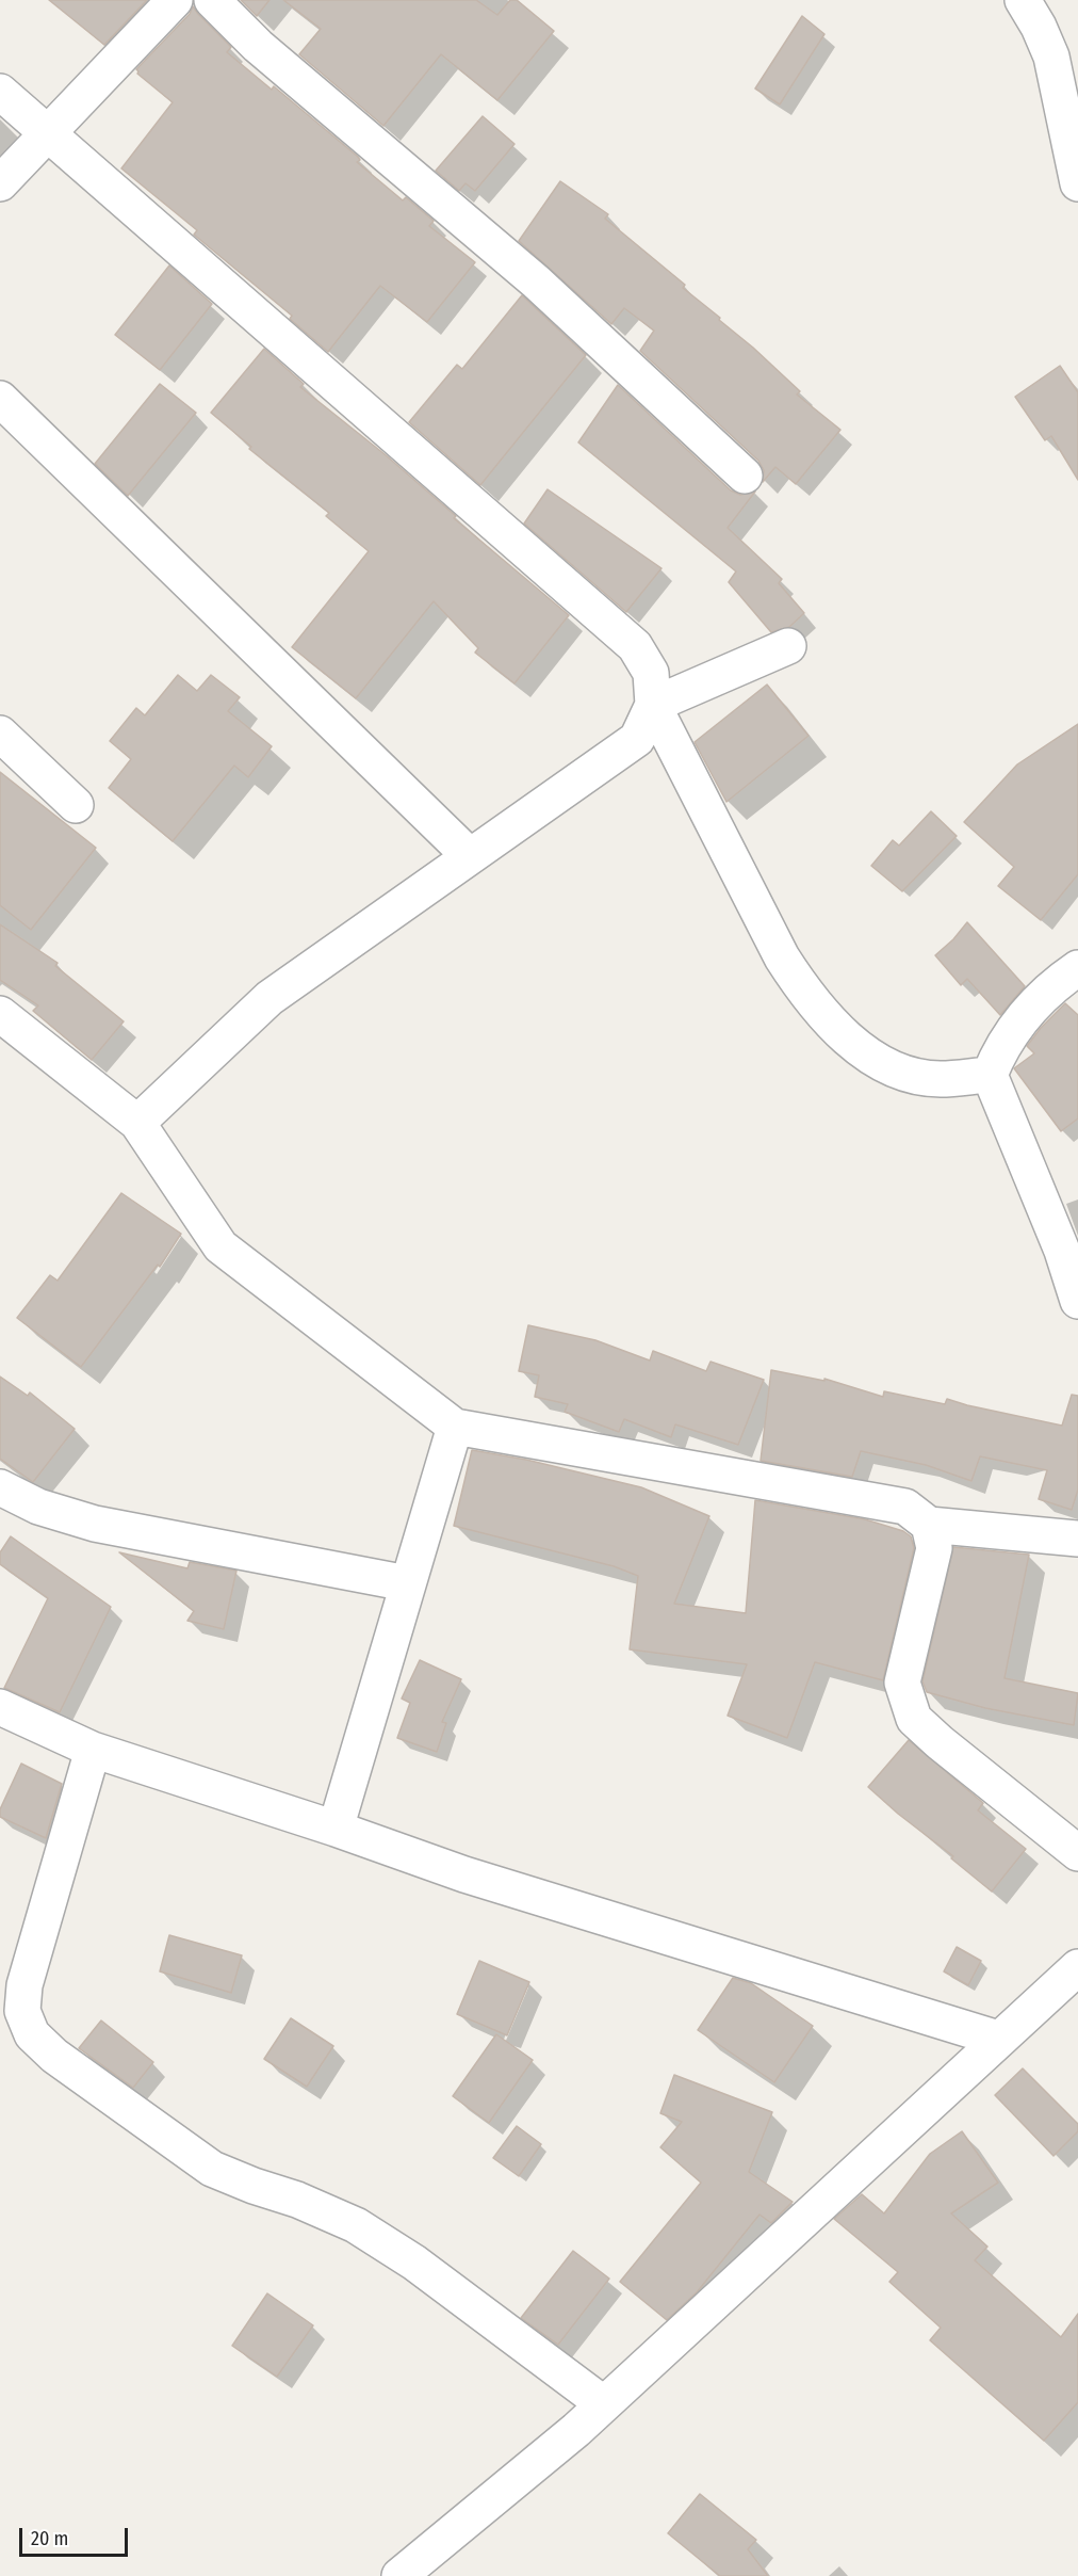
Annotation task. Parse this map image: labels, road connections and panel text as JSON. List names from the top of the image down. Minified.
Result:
{"scale_bar":"20 m"}
